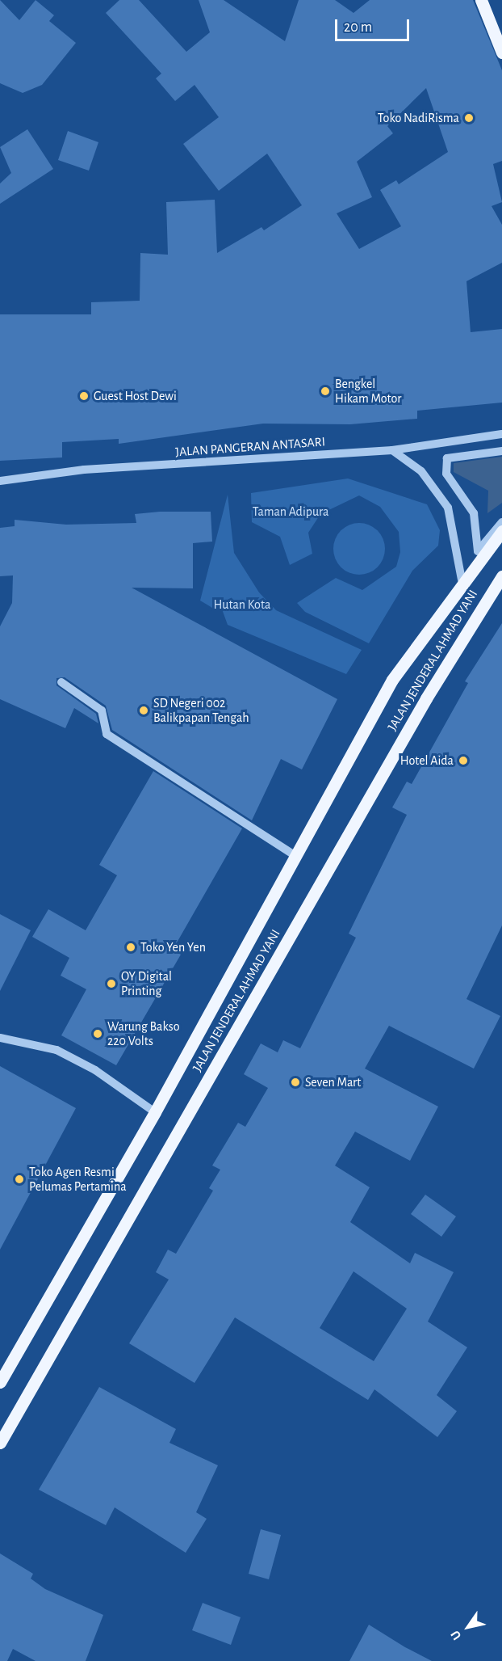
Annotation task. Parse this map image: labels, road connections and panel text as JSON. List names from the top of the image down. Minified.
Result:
{"streets":{"main road":["JALAN JENDERAL AHMAD YANI"],"street":["JALAN PANGERAN ANTASARI"]},"parks":["Taman Adipura","Hutan Kota"],"places":["Toko NadiRisma","Bengkel Hikam Motor","Guest Host Dewi","SD Negeri 002 Balikpapan Tengah","Hotel Aida","Toko Yen Yen","OY Digital Printing","Warung Bakso 220 Volts","Seven Mart","Toko Agen Resmi Pelumas Pertamina"],"scale_bar":"20 m","north":"bottom left"}
